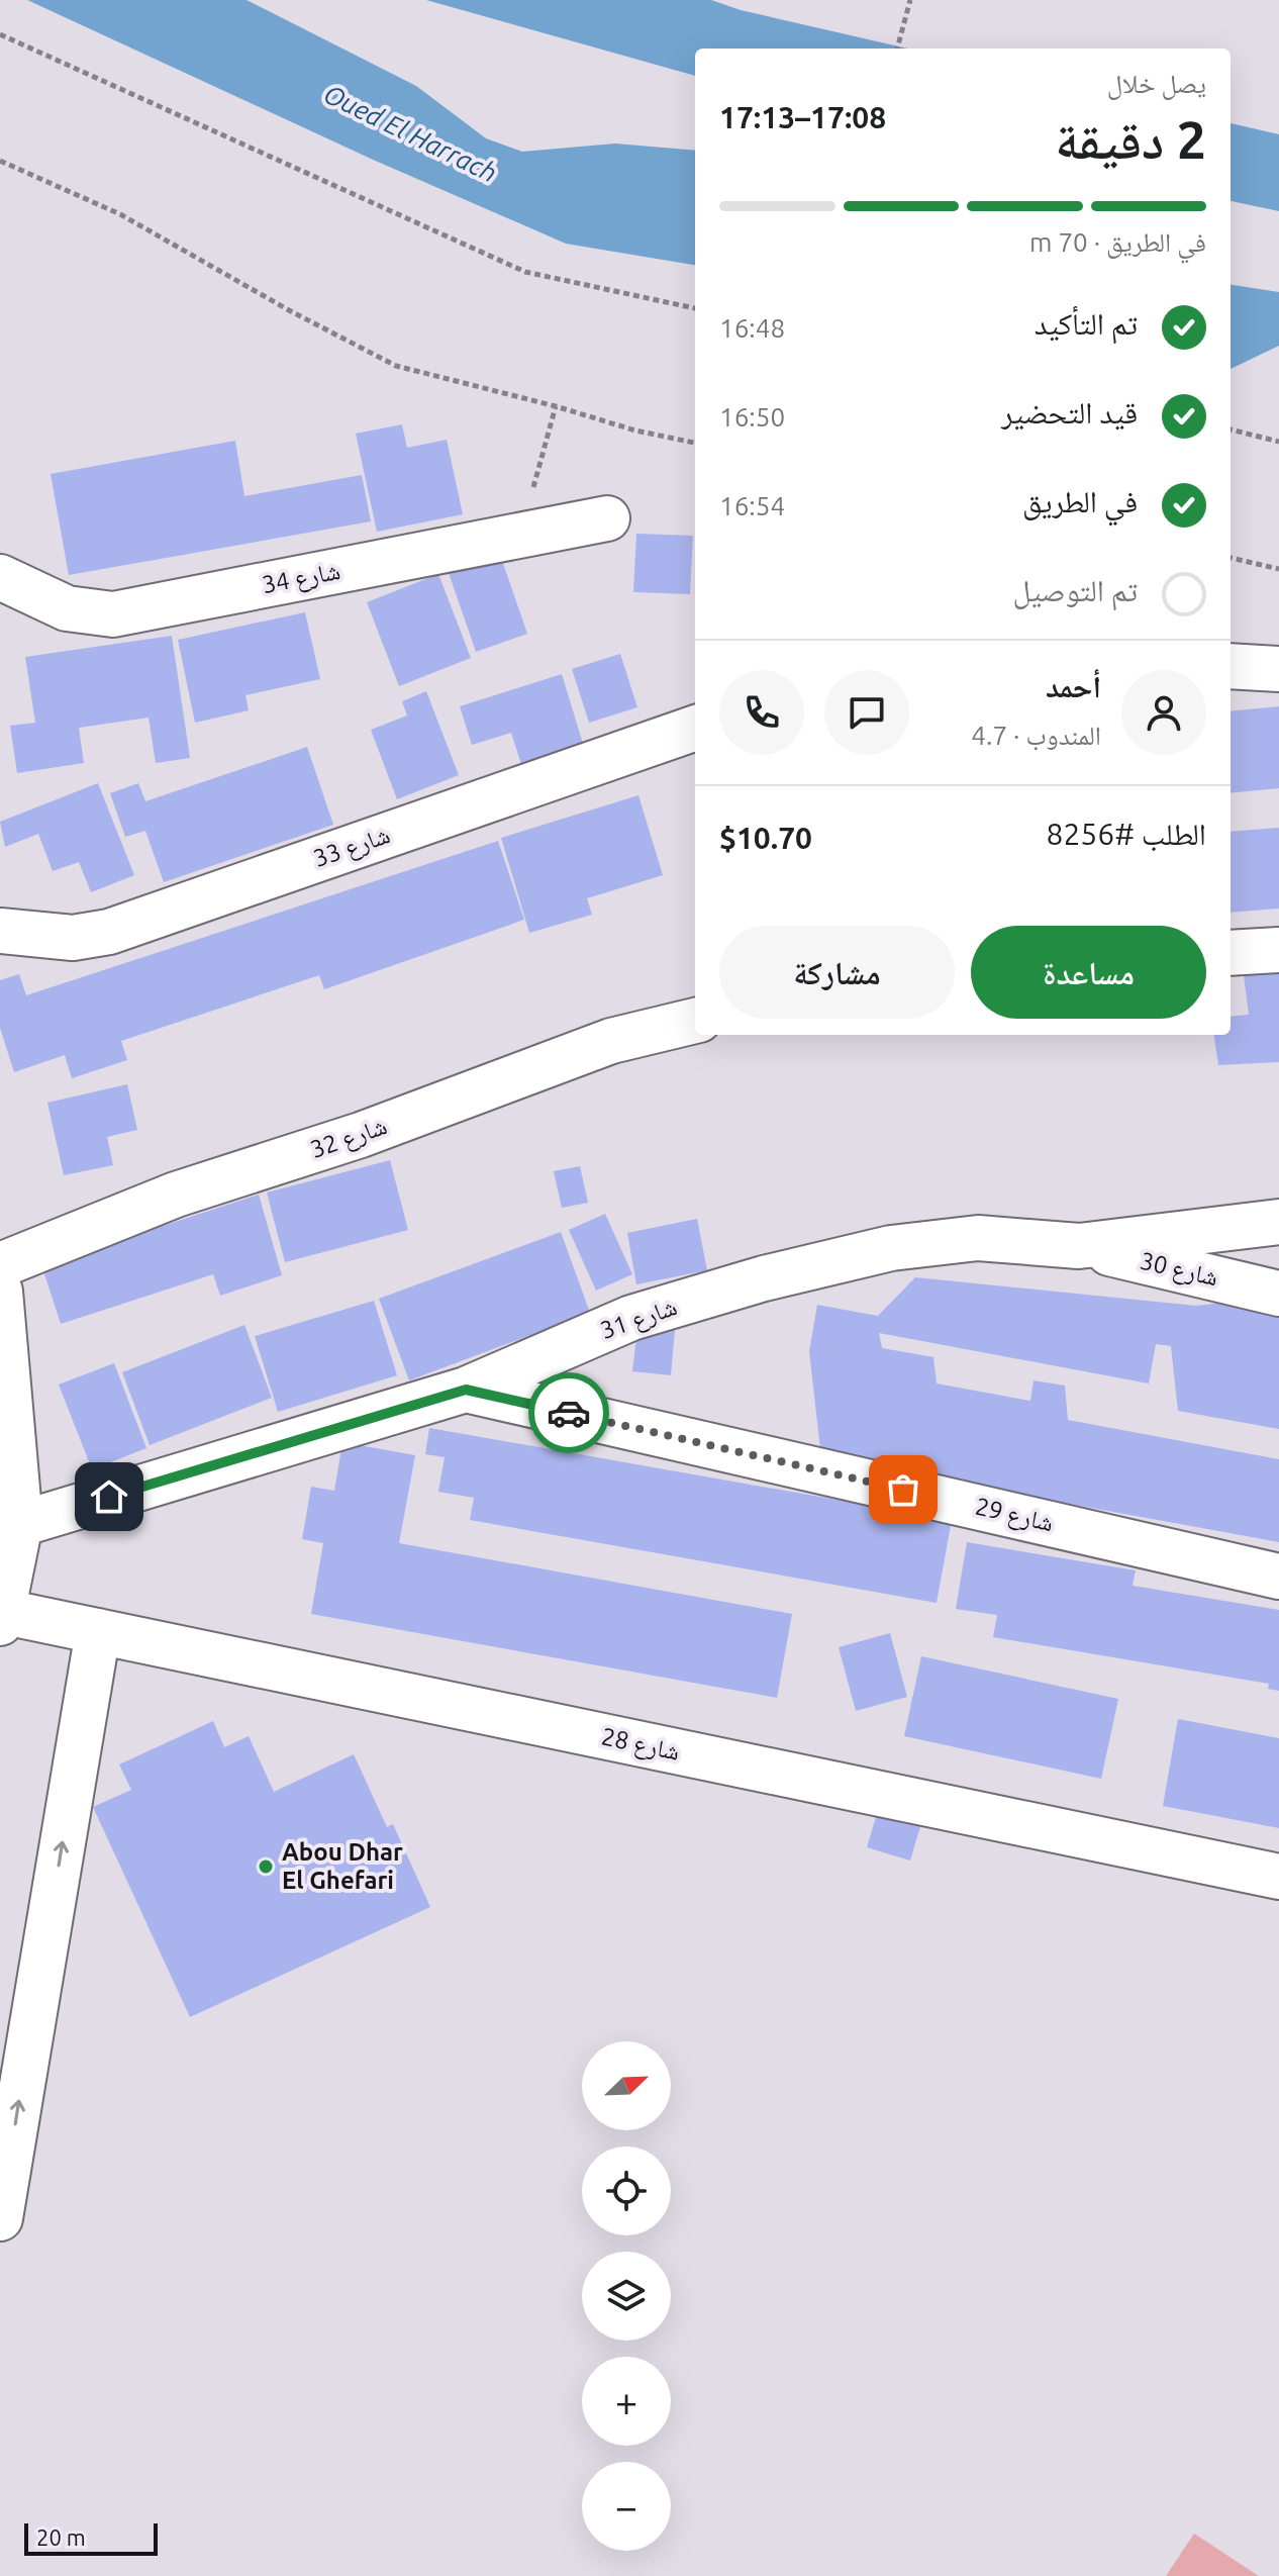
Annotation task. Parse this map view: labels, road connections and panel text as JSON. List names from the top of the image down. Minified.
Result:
{"streets":{"street":["شارع 34","شارع 33","شارع 32","شارع 30","شارع 31","شارع 29","شارع 28"]},"crossings":[["شارع 30","شارع 31"],["شارع 31","شارع 29"]],"water":["Oued El Harrach"],"places":["Abou Dhar El Ghefari"],"scale_bar":"20 m","north":"top right","page":{"heading":["2 دقيقة","يصل خلال","17:08–17:13"],"panel":["أحمد","المندوب · 4.7","الطلب #8256","$10.70"],"bar":"في الطريق · 70 m","list":[["تم التأكيد","16:48"],["قيد التحضير","16:50"],["في الطريق","16:54"],"تم التوصيل"],"buttons":["مساعدة","مشاركة"],"map_buttons":["+","−"],"scale":"20 m"}}
